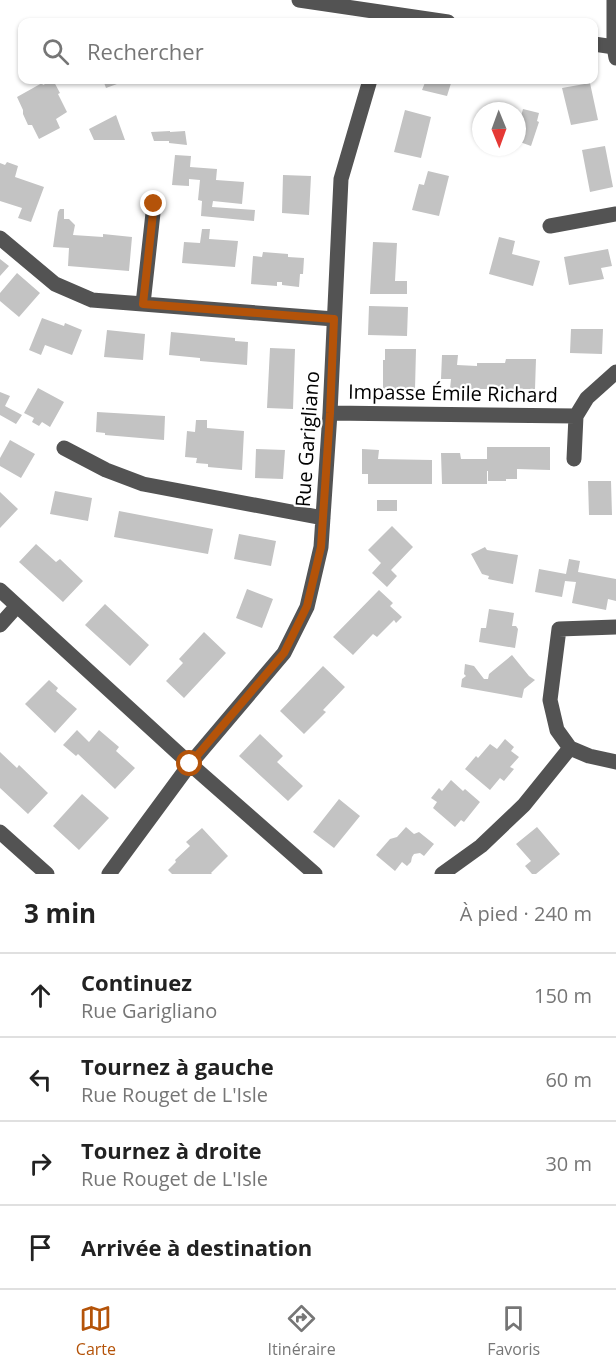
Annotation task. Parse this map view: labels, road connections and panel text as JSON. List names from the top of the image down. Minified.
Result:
{"streets":{"street":["Impasse Émile Richard","Rue Garigliano"]},"crossings":[["Impasse Émile Richard","Rue Garigliano"]],"north":"bottom","page":{"search":"Rechercher","heading":["3 min","À pied · 240 m"],"list":[["Continuez","Rue Garigliano","150 m"],["Tournez à gauche","Rue Rouget de L'Isle","60 m"],["Tournez à droite","Rue Rouget de L'Isle","30 m"],"Arrivée à destination"],"nav":["Carte","Itinéraire","Favoris"]}}
